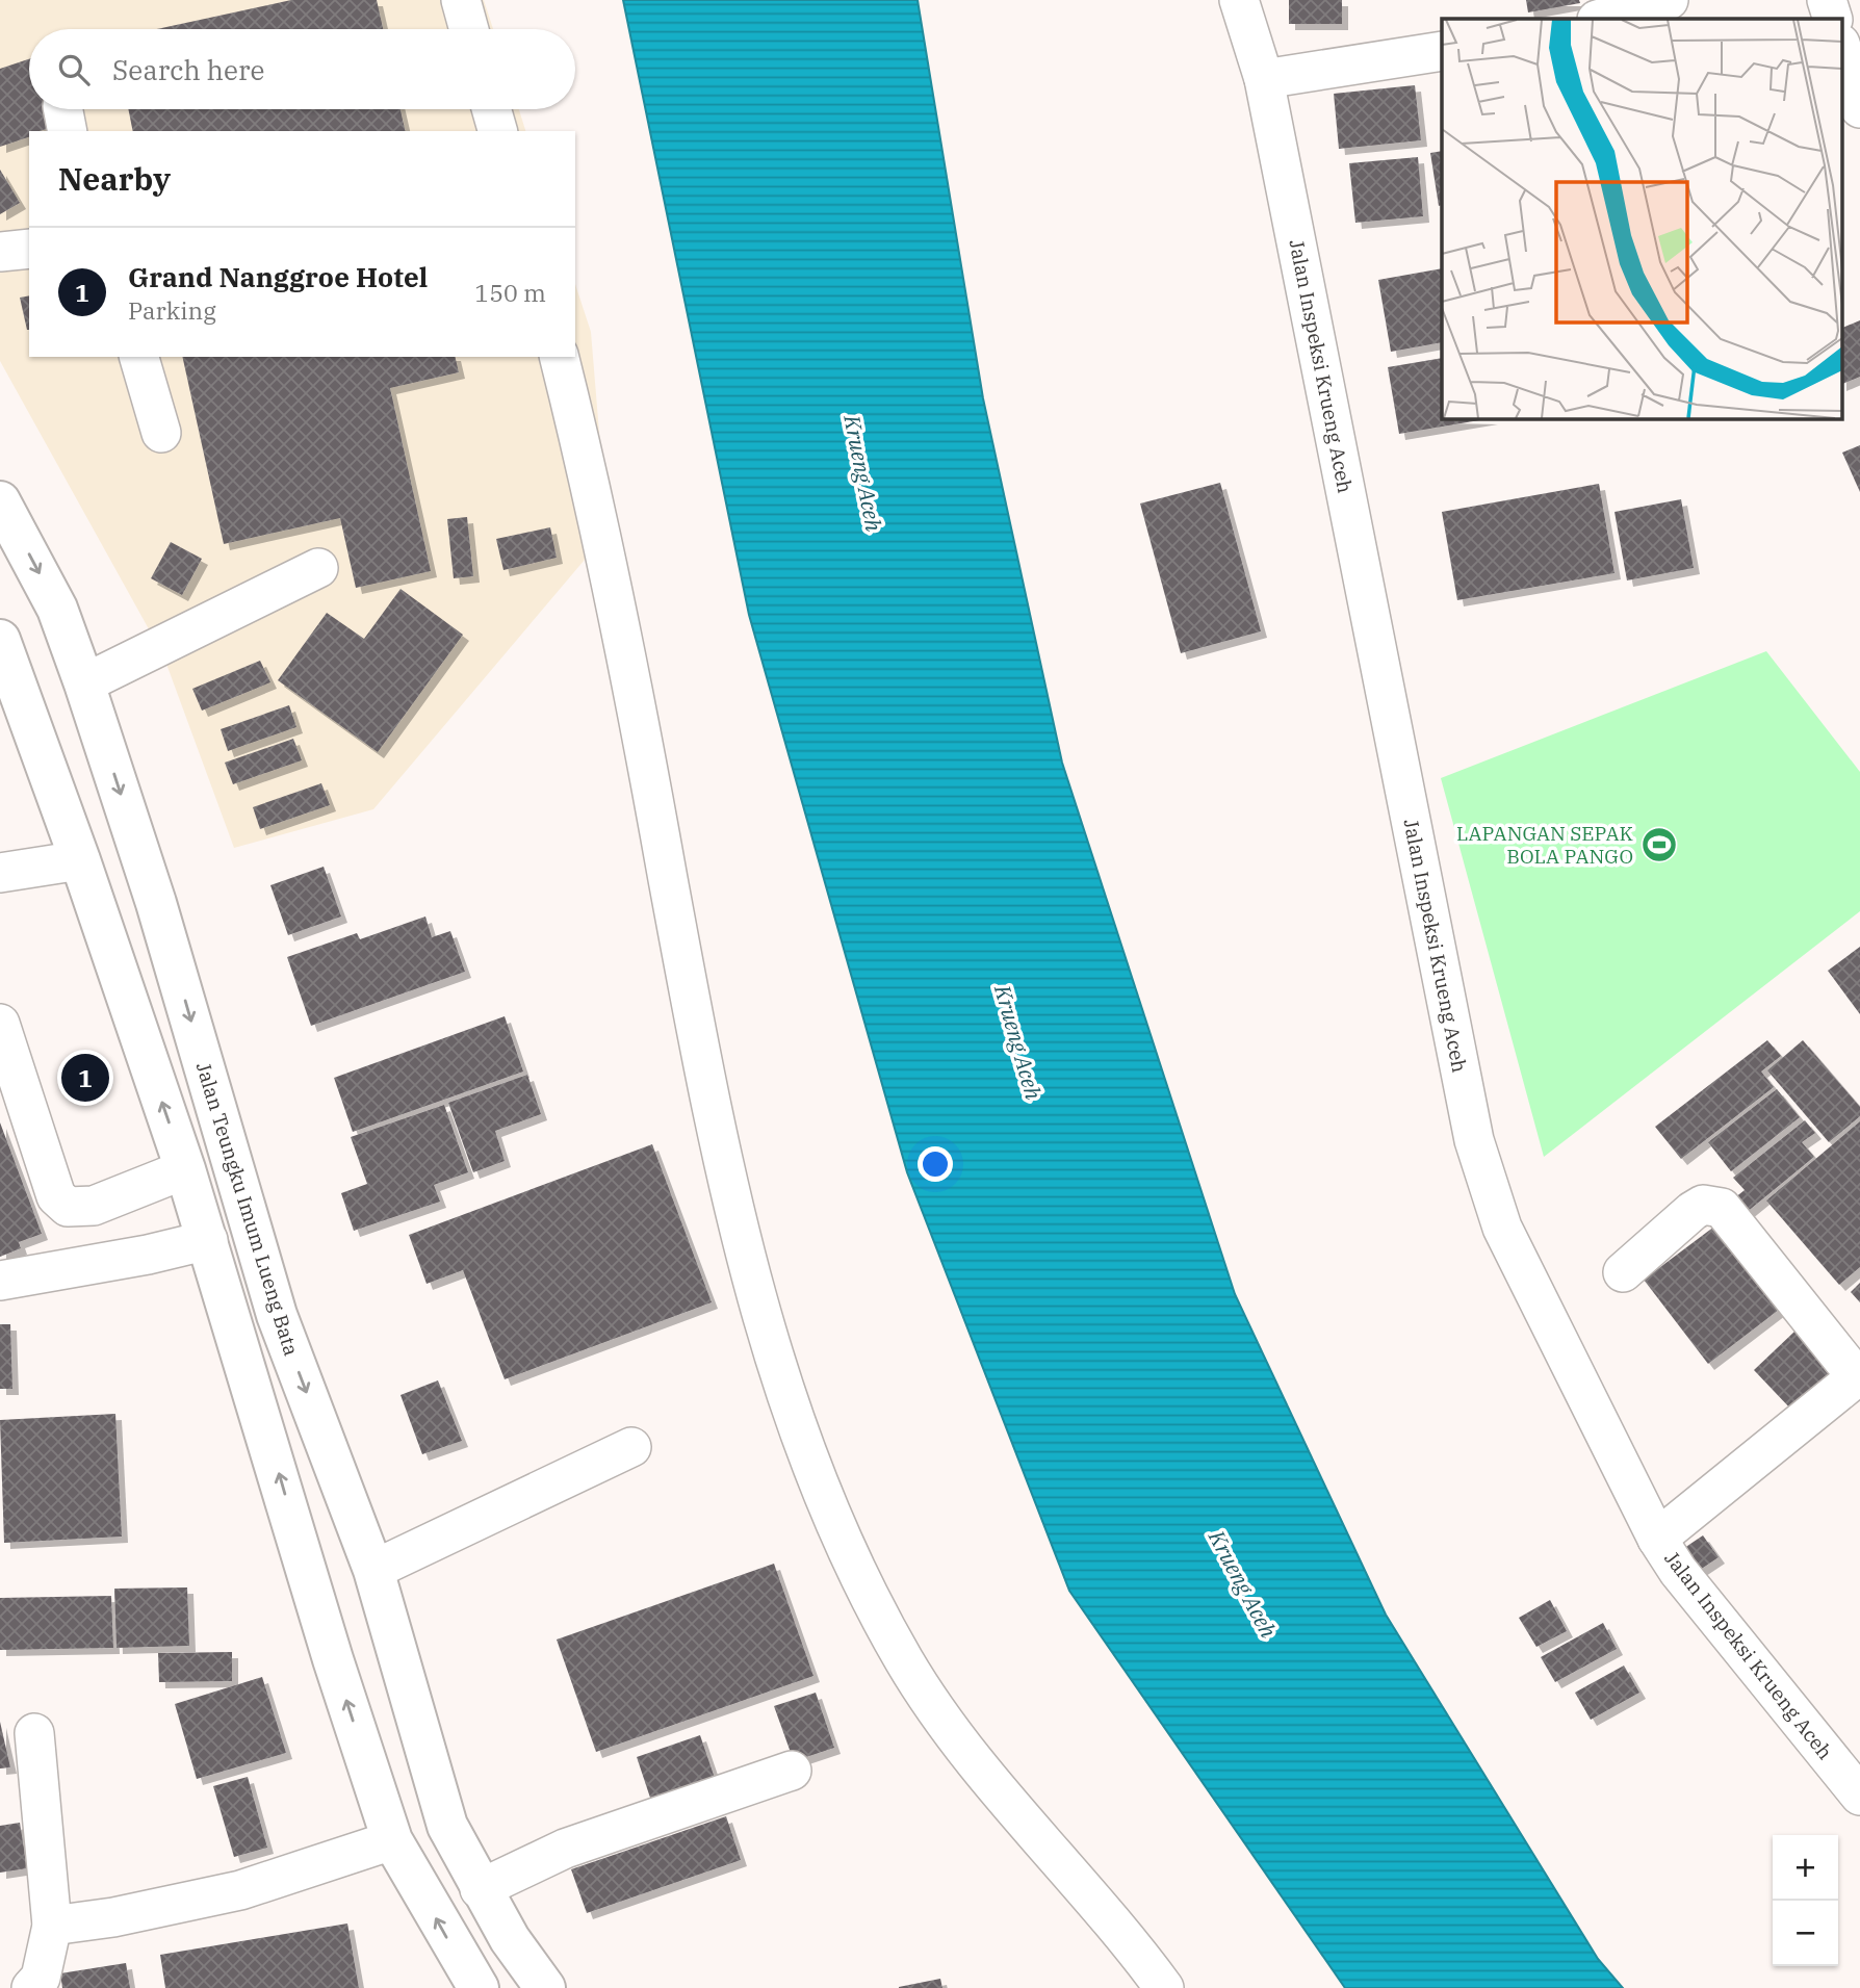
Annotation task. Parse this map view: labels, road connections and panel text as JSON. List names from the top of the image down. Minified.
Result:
{"streets":{"highway":["Jalan Teungku Imum Lueng Bata"],"street":["Jalan Inspeksi Krueng Aceh"]},"water":["Krueng Aceh"],"places":{"sports":["LAPANGAN SEPAK BOLA PANGO"]},"page":{"search":"Search here","heading":"Nearby","list":[{"mark":"1","name":"Grand Nanggroe Hotel","note":"Parking","value":"150 m"}],"pins":"1","map_buttons":["+","−"]}}
